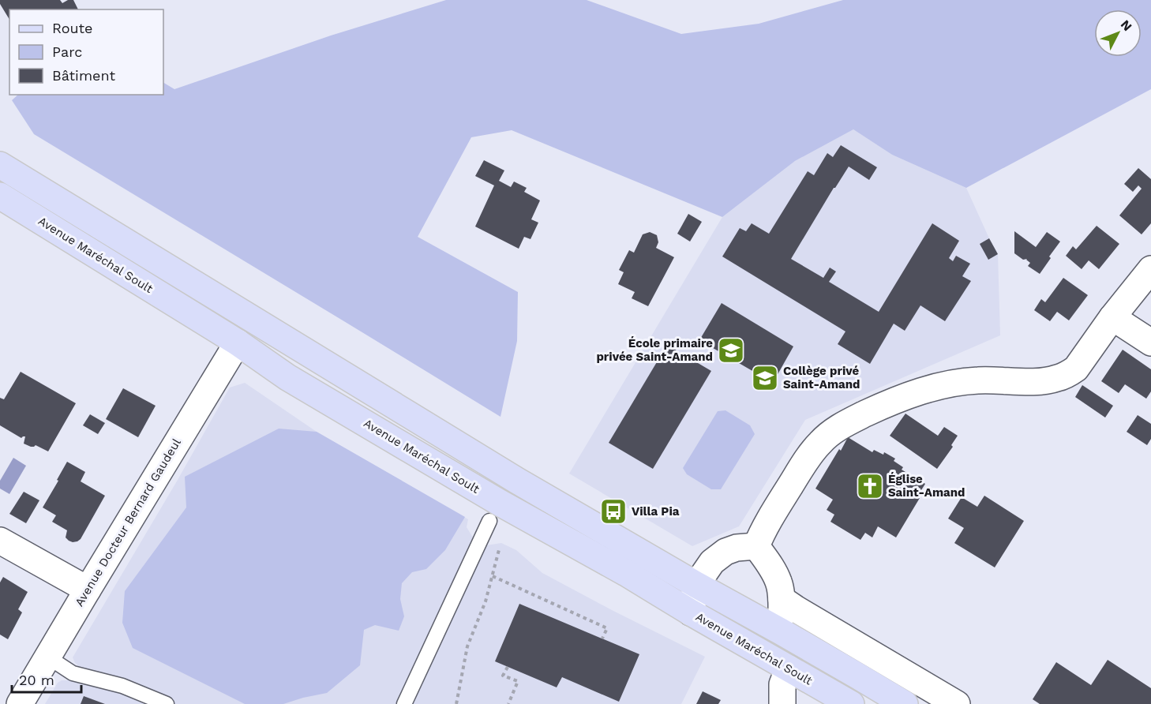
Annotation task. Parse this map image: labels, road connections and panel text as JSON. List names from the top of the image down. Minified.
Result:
{"streets":{"main road":["Avenue Maréchal Soult"],"street":["Avenue Docteur Bernard Gaudeul"]},"crossings":[["Avenue Maréchal Soult","Avenue Docteur Bernard Gaudeul"]],"places":{"school or university":["École primaire privée Saint-Amand","Collège privé Saint-Amand"],"church":["Église Saint-Amand"],"bus stop":["Villa Pia"]},"legend":["Route","Parc","Bâtiment"],"scale_bar":"20 m","north":"top right"}
